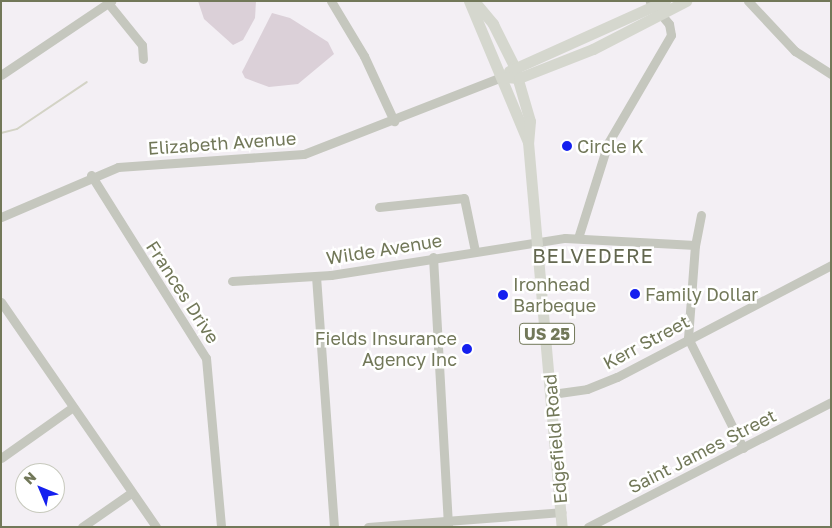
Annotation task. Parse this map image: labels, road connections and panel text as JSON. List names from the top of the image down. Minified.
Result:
{"streets":{"main road":["US 25","Edgefield Road"],"street":["Elizabeth Avenue","Wilde Avenue","Frances Drive","Kerr Street","Saint James Street"]},"crossings":[["Elizabeth Avenue","Frances Drive"],["Elizabeth Avenue","Edgefield Road"],["Wilde Avenue","Edgefield Road"],["Kerr Street","Edgefield Road"]],"districts":["BELVEDERE"],"places":["Circle K","Family Dollar","Ironhead Barbeque","Fields Insurance Agency Inc"],"north":"top left"}
